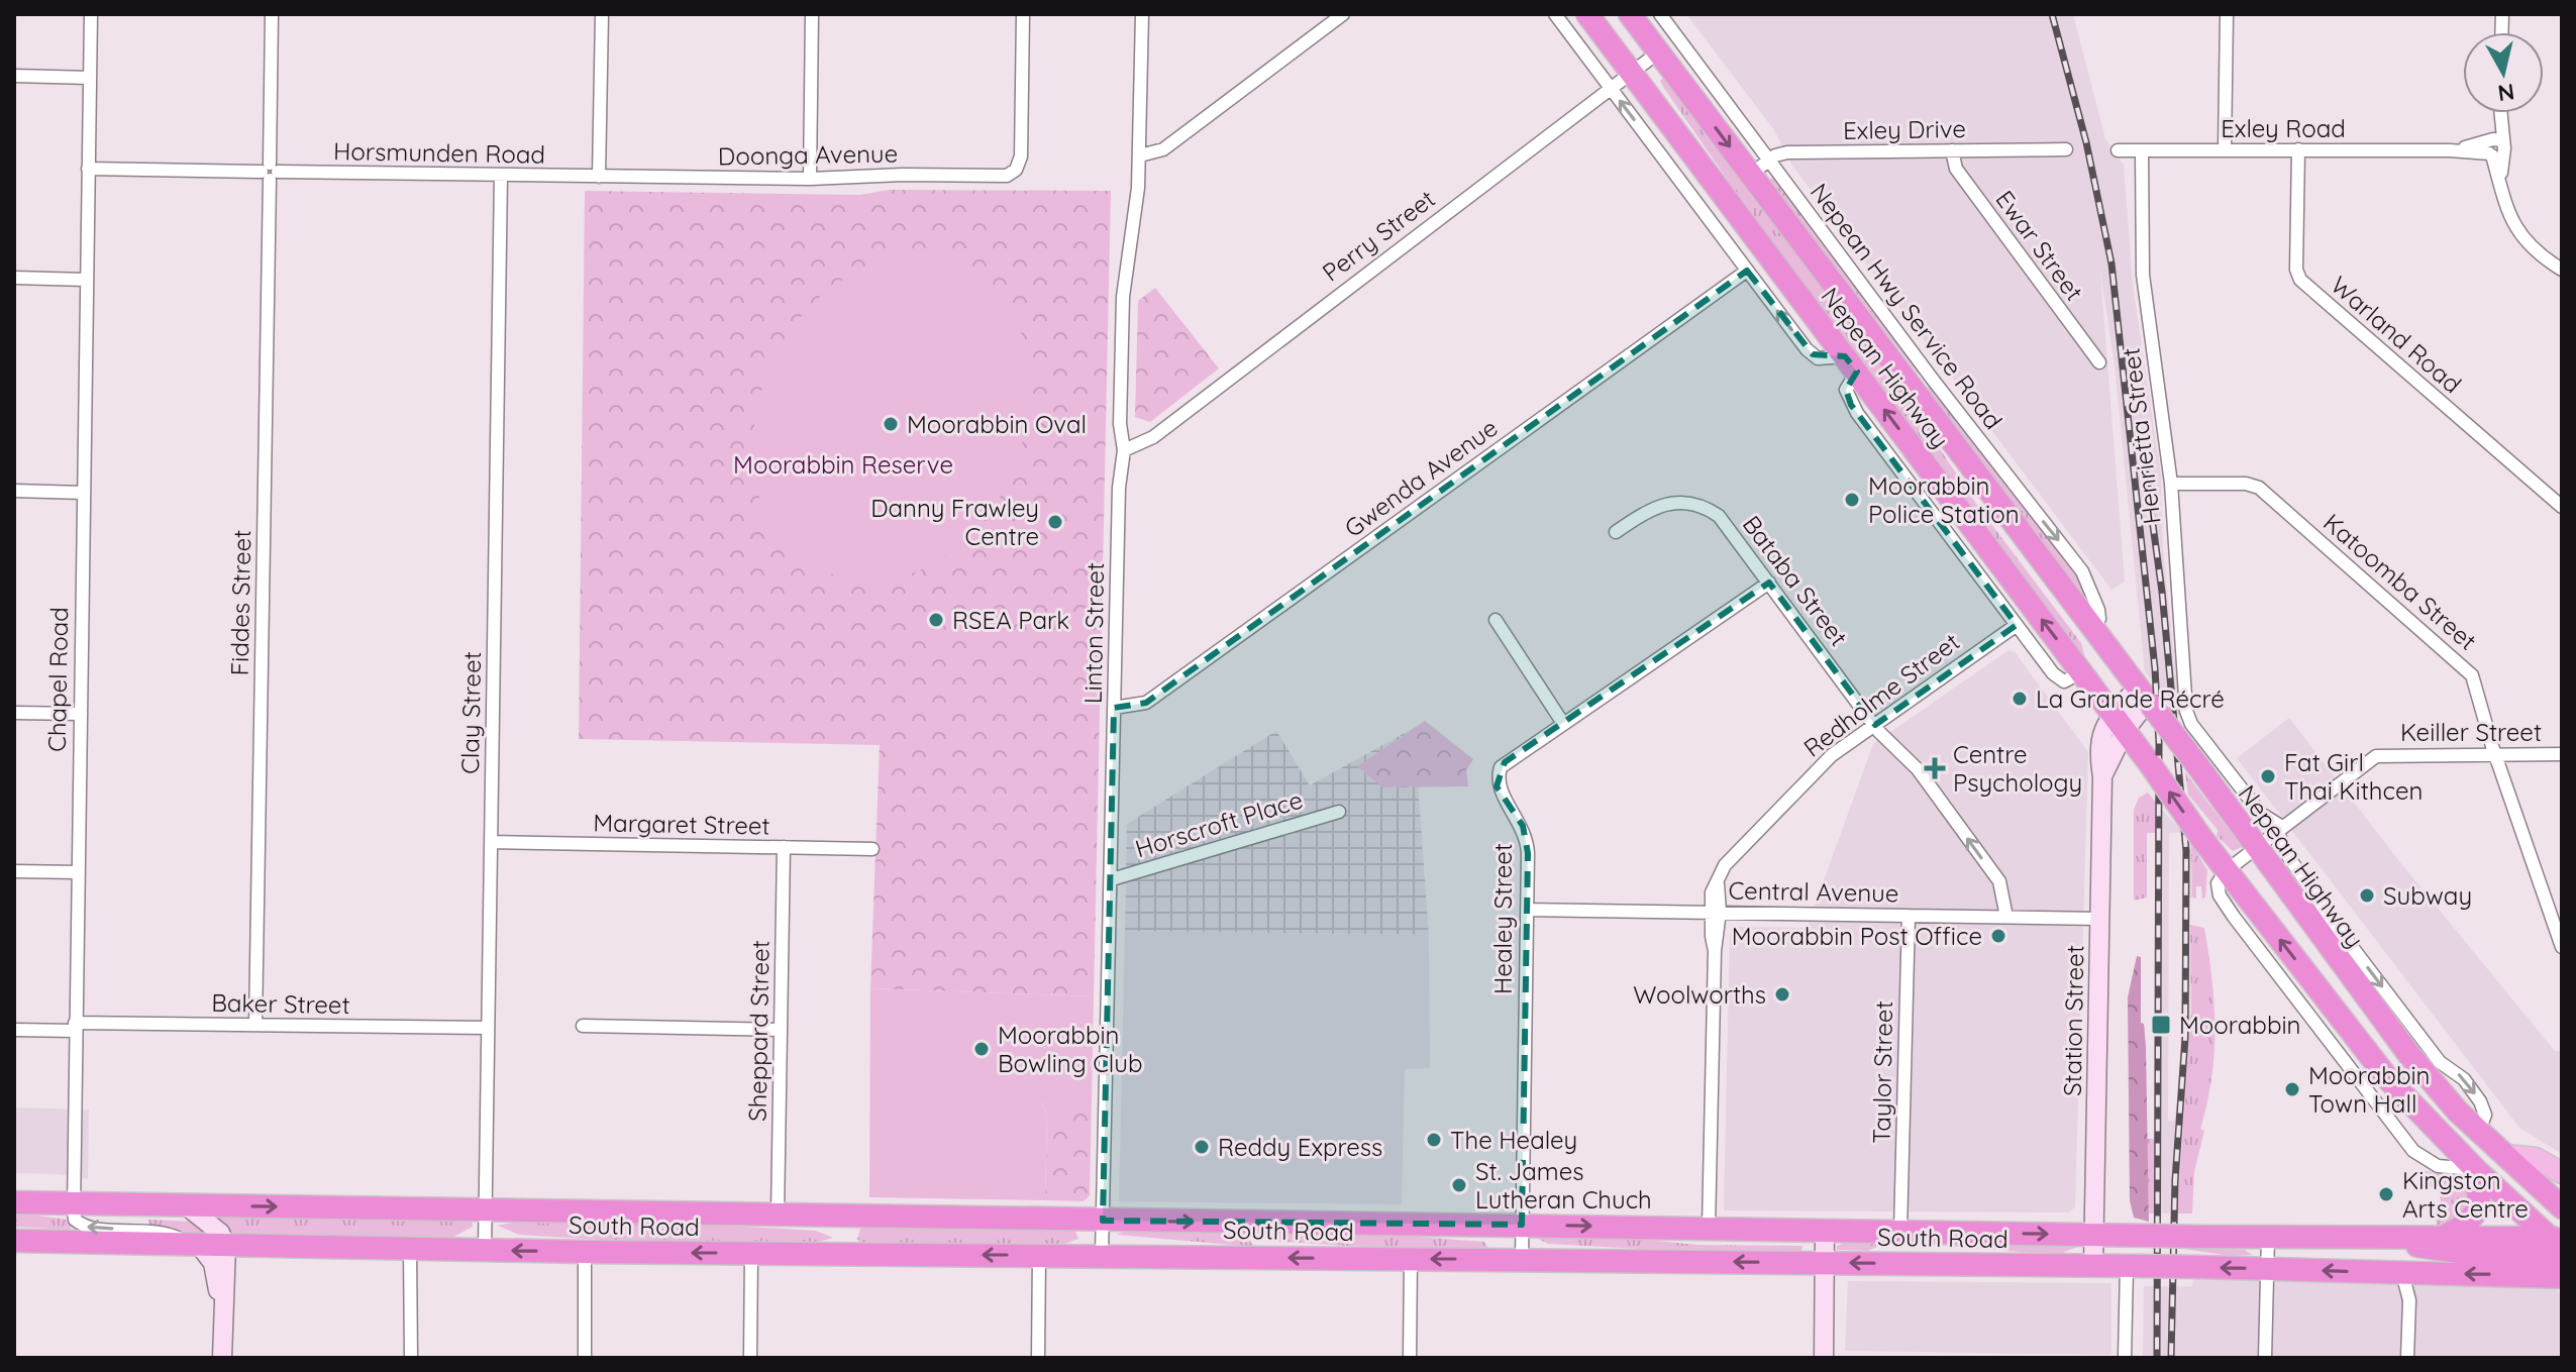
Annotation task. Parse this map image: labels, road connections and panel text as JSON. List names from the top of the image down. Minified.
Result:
{"streets":{"highway":["Nepean Highway","South Road"],"main road":["Station Street"],"street":["Exley Road","Exley Drive","Horsmunden Road","Doonga Avenue","Perry Street","Ewar Street","Nepean Hwy Service Road","Warland Road","Henrietta Street","Gwenda Avenue","Bataba Street","Katoomba Street","Fiddes Street","Linton Street","Chapel Road","Redholme Street","Clay Street","Keiller Street","Margaret Street","Horscroft Place","Central Avenue","Healey Street","Baker Street","Sheppard Street","Taylor Street"]},"crossings":[["Exley Road","Warland Road"],["Exley Road","Henrietta Street"],["Exley Drive","Ewar Street"],["Exley Drive","Nepean Hwy Service Road"],["Exley Drive","Nepean Highway"],["Horsmunden Road","Doonga Avenue"],["Horsmunden Road","Fiddes Street"],["Horsmunden Road","Chapel Road"],["Horsmunden Road","Clay Street"],["Perry Street","Nepean Highway"],["Perry Street","Linton Street"],["Nepean Hwy Service Road","Nepean Highway"],["Nepean Highway","Henrietta Street"],["Nepean Highway","Keiller Street"],["Nepean Highway","Station Street"],["Nepean Highway","South Road"],["Henrietta Street","Katoomba Street"],["Gwenda Avenue","Linton Street"],["Bataba Street","Redholme Street"],["Bataba Street","Central Avenue"],["Bataba Street","Healey Street"],["Katoomba Street","Keiller Street"],["Fiddes Street","Baker Street"],["Linton Street","Horscroft Place"],["Linton Street","South Road"],["Chapel Road","Baker Street"],["Chapel Road","South Road"],["Redholme Street","Central Avenue"],["Redholme Street","South Road"],["Clay Street","Margaret Street"],["Clay Street","Baker Street"],["Clay Street","South Road"],["Margaret Street","Sheppard Street"],["Central Avenue","Healey Street"],["Central Avenue","Station Street"],["Central Avenue","Taylor Street"],["Healey Street","South Road"],["Station Street","South Road"],["Sheppard Street","South Road"],["Taylor Street","South Road"]],"one_way":["Bataba Street"],"parks":["Moorabbin Reserve"],"places":{"other":["Moorabbin Oval","Moorabbin Police Station","Danny Frawley Centre","RSEA Park","La Grande Récré","Fat Girl Thai Kithcen","Subway","Moorabbin Post Office","Woolworths","Moorabbin Bowling Club","Moorabbin Town Hall","The Healey","Reddy Express","St. James Lutheran Chuch","Kingston Arts Centre"],"health":["Centre Psychology"],"transit":["Moorabbin"]},"north":"bottom"}
